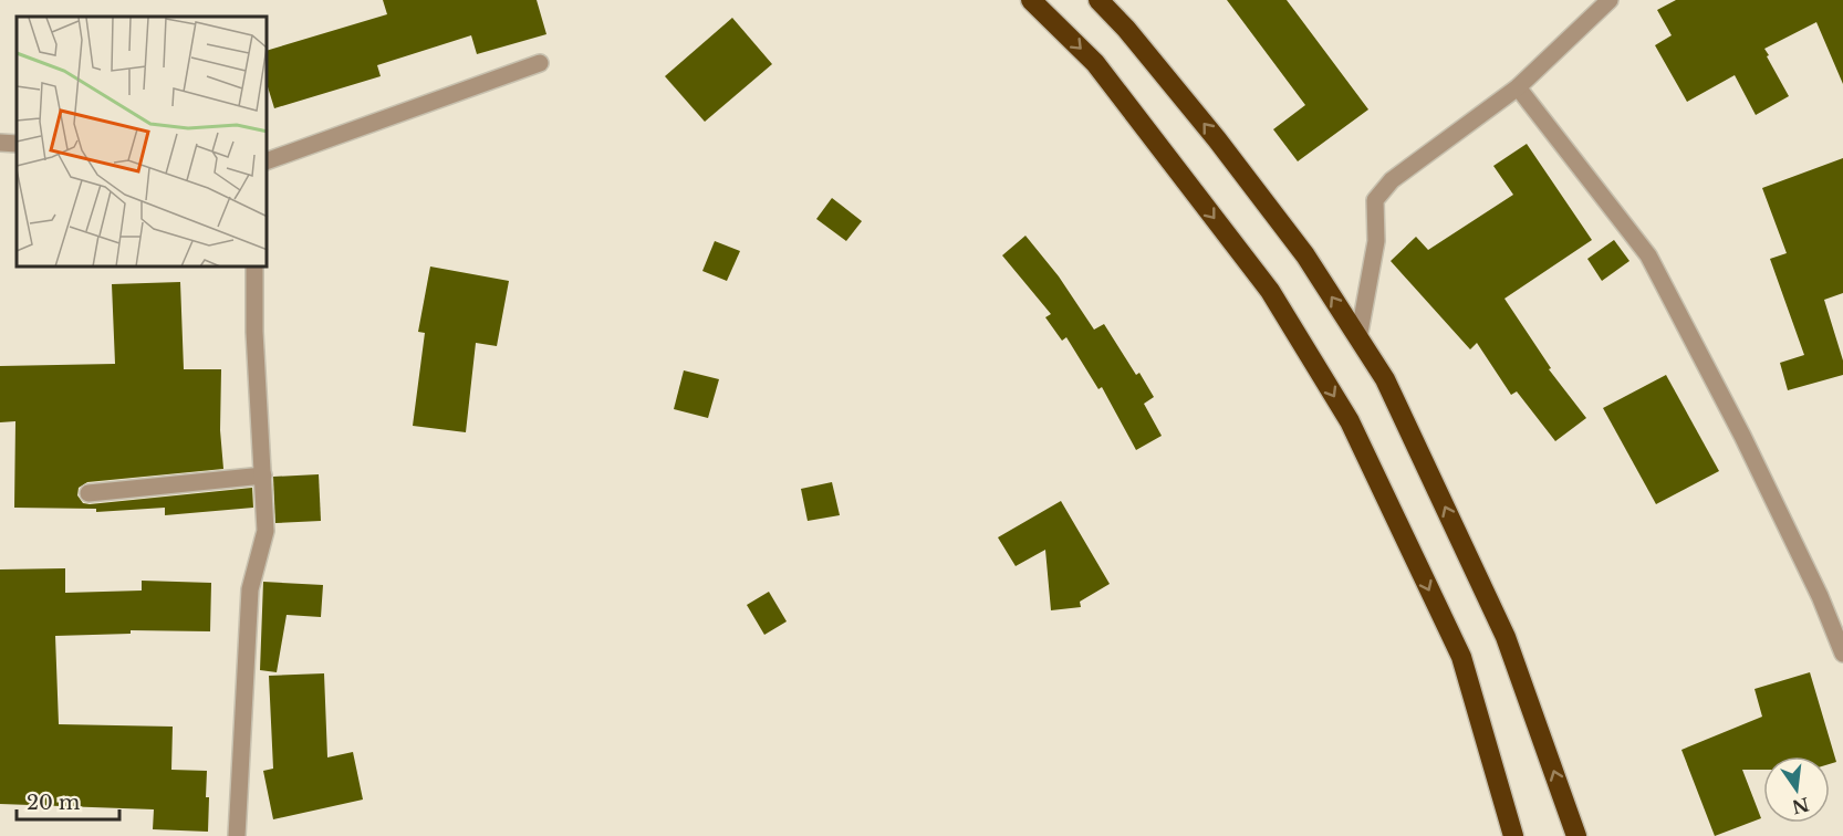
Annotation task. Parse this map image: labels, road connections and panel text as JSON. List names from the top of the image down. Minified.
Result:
{"scale_bar":"20 m","north":"bottom"}
